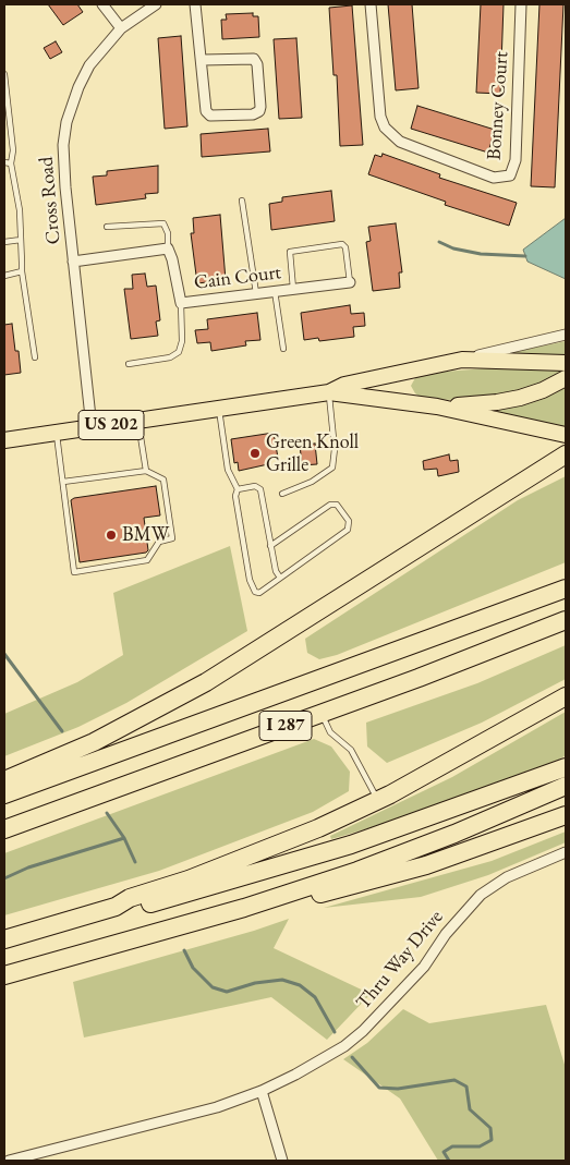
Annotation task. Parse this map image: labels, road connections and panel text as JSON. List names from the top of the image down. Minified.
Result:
{"streets":{"highway":["US 202","I 287"],"street":["Bonney Court","Cross Road","Cain Court","Thru Way Drive"]},"crossings":[["Cross Road","US 202"]],"places":["Green Knoll Grille","BMW"]}
